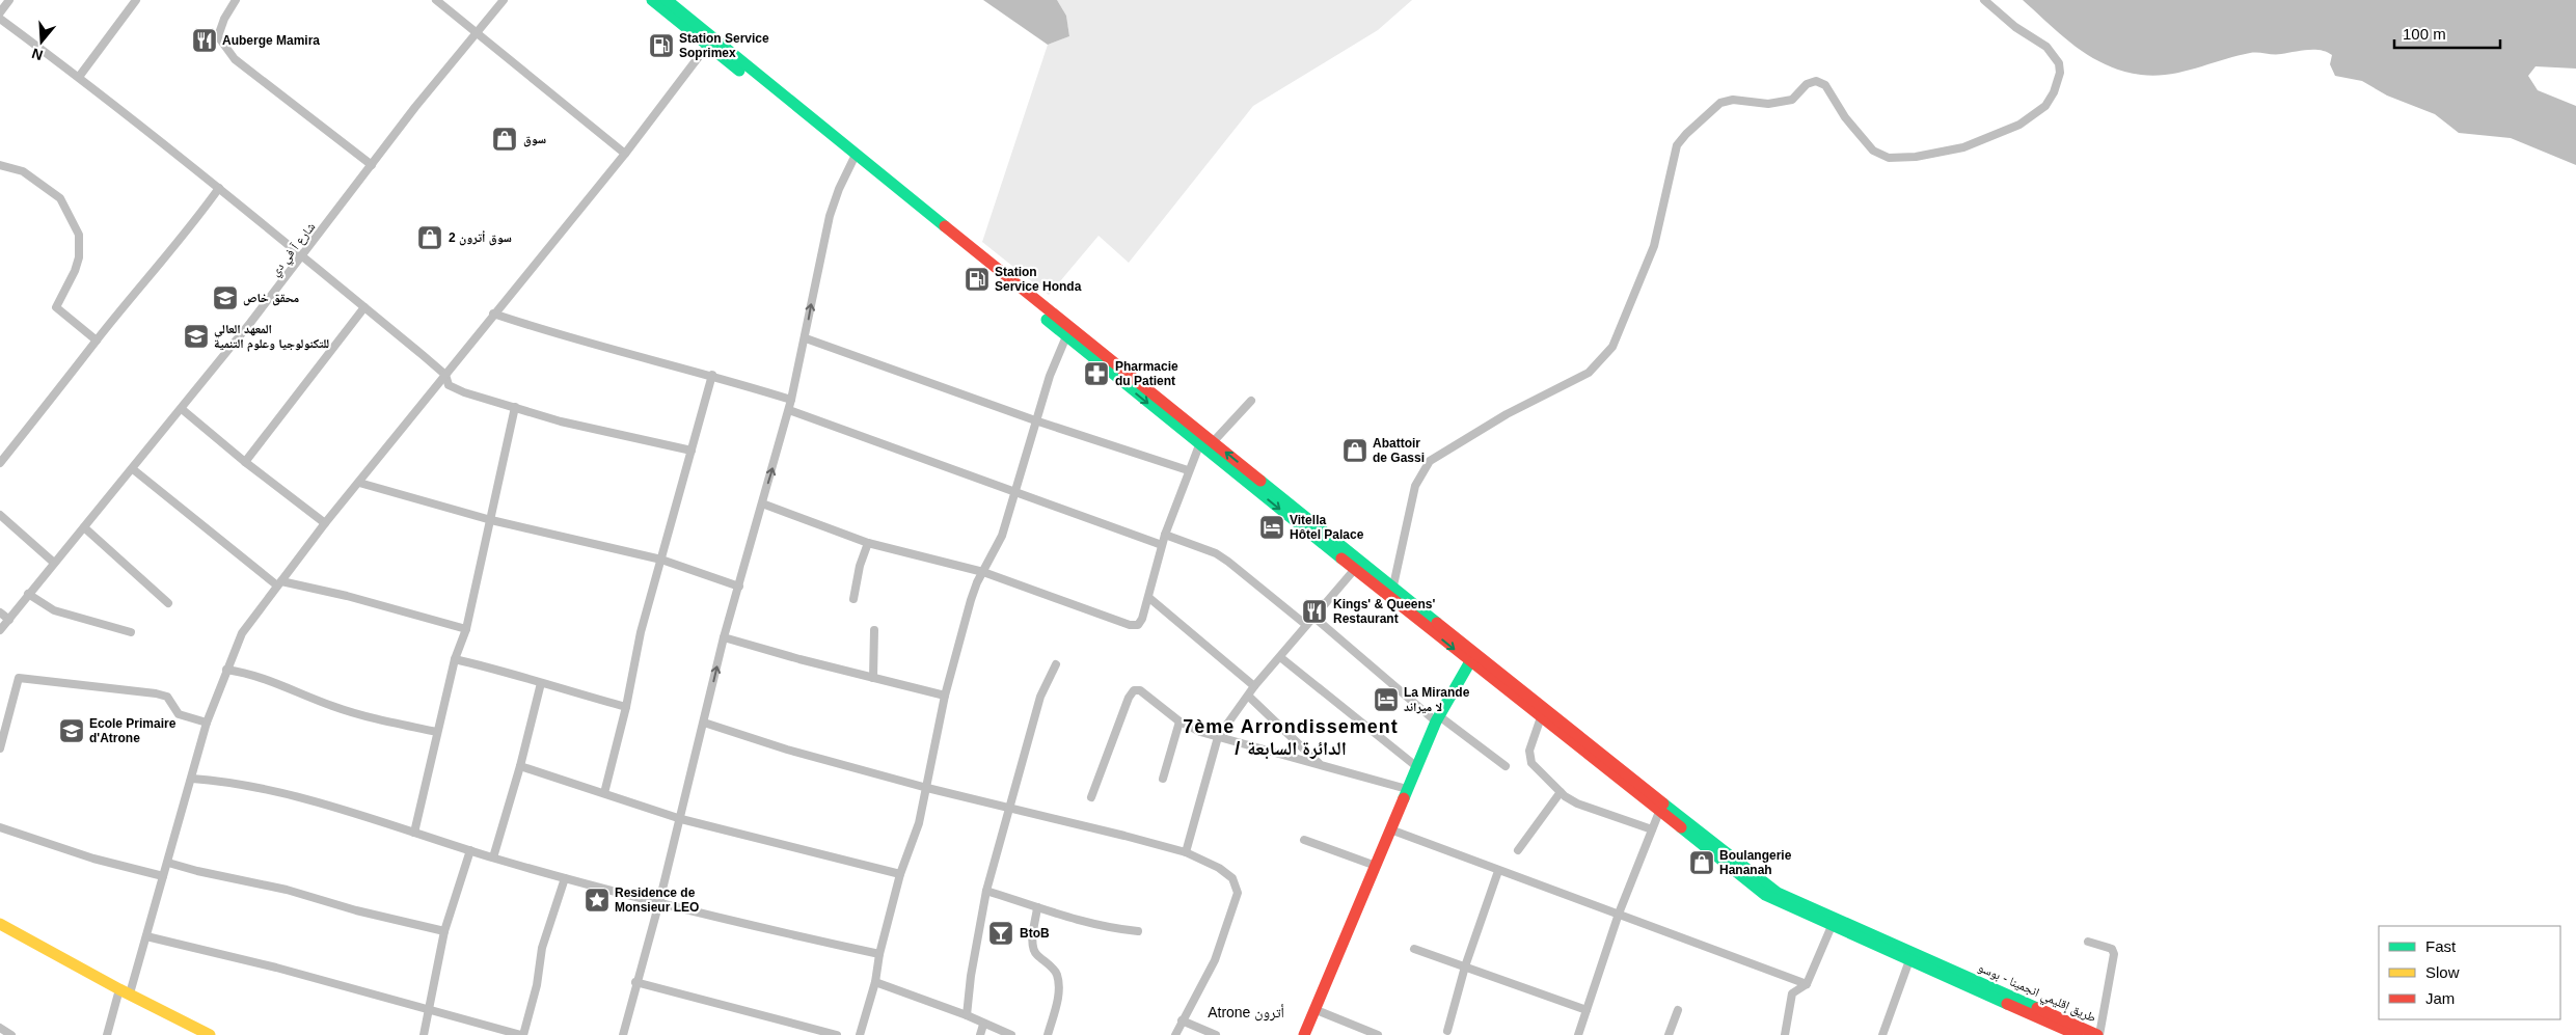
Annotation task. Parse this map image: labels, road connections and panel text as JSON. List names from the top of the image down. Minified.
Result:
{"streets":{"main road":["طريق إقليمي انجمينا - بوسو"],"street":["شارع آ في دي"]},"districts":["7ème Arrondissement / الدائرة السابعة","Atrone أترون"],"places":{"restaurant":["Auberge Mamira","Kings' & Queens' Restaurant"],"fuel station":["Station Service Soprimex","Station Service Honda"],"shop":["سوق","سوق أترون 2","Abattoir de Gassi","Boulangerie Hananah"],"school or university":["محقق خاص","المعهد العالي للتكنولوجيا وعلوم التنمية","Ecole Primaire d'Atrone"],"pharmacy":["Pharmacie du Patient"],"hotel":["Vitella Hôtel Palace","La Mirande لا ميراند"],"place":["Residence de Monsieur LEO"],"bar":["BtoB"]},"legend":["Fast","Slow","Jam"],"scale_bar":"100 m","north":"bottom"}
